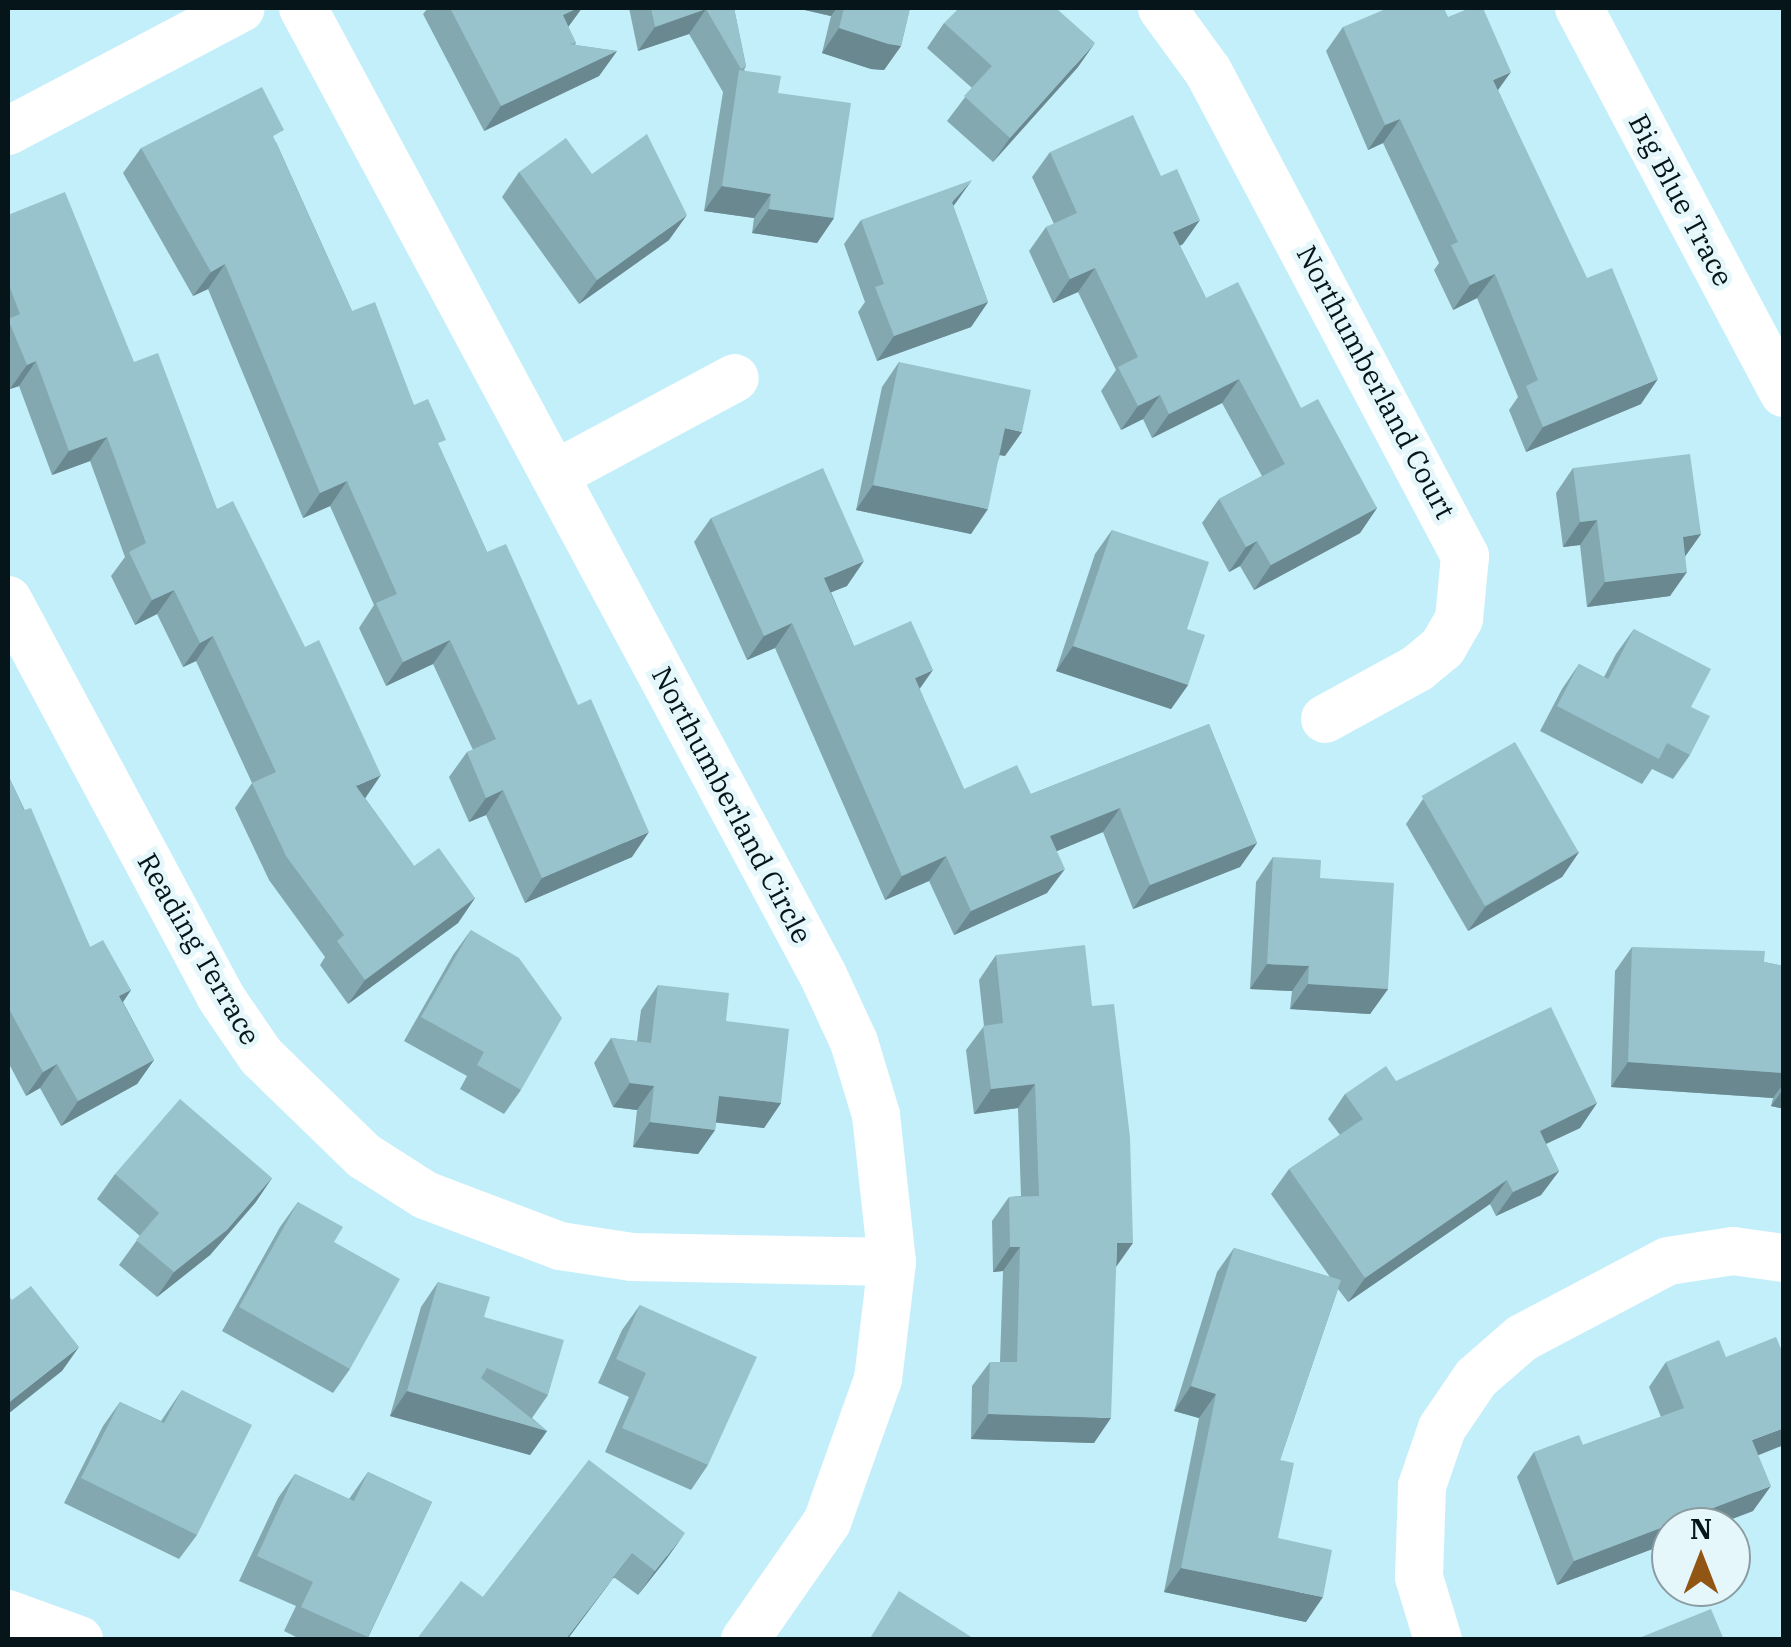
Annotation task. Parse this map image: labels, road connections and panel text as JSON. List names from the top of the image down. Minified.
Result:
{"streets":{"street":["Big Blue Trace","Northumberland Court","Northumberland Circle","Reading Terrace"]},"crossings":[["Northumberland Circle","Reading Terrace"]],"north":"top"}
